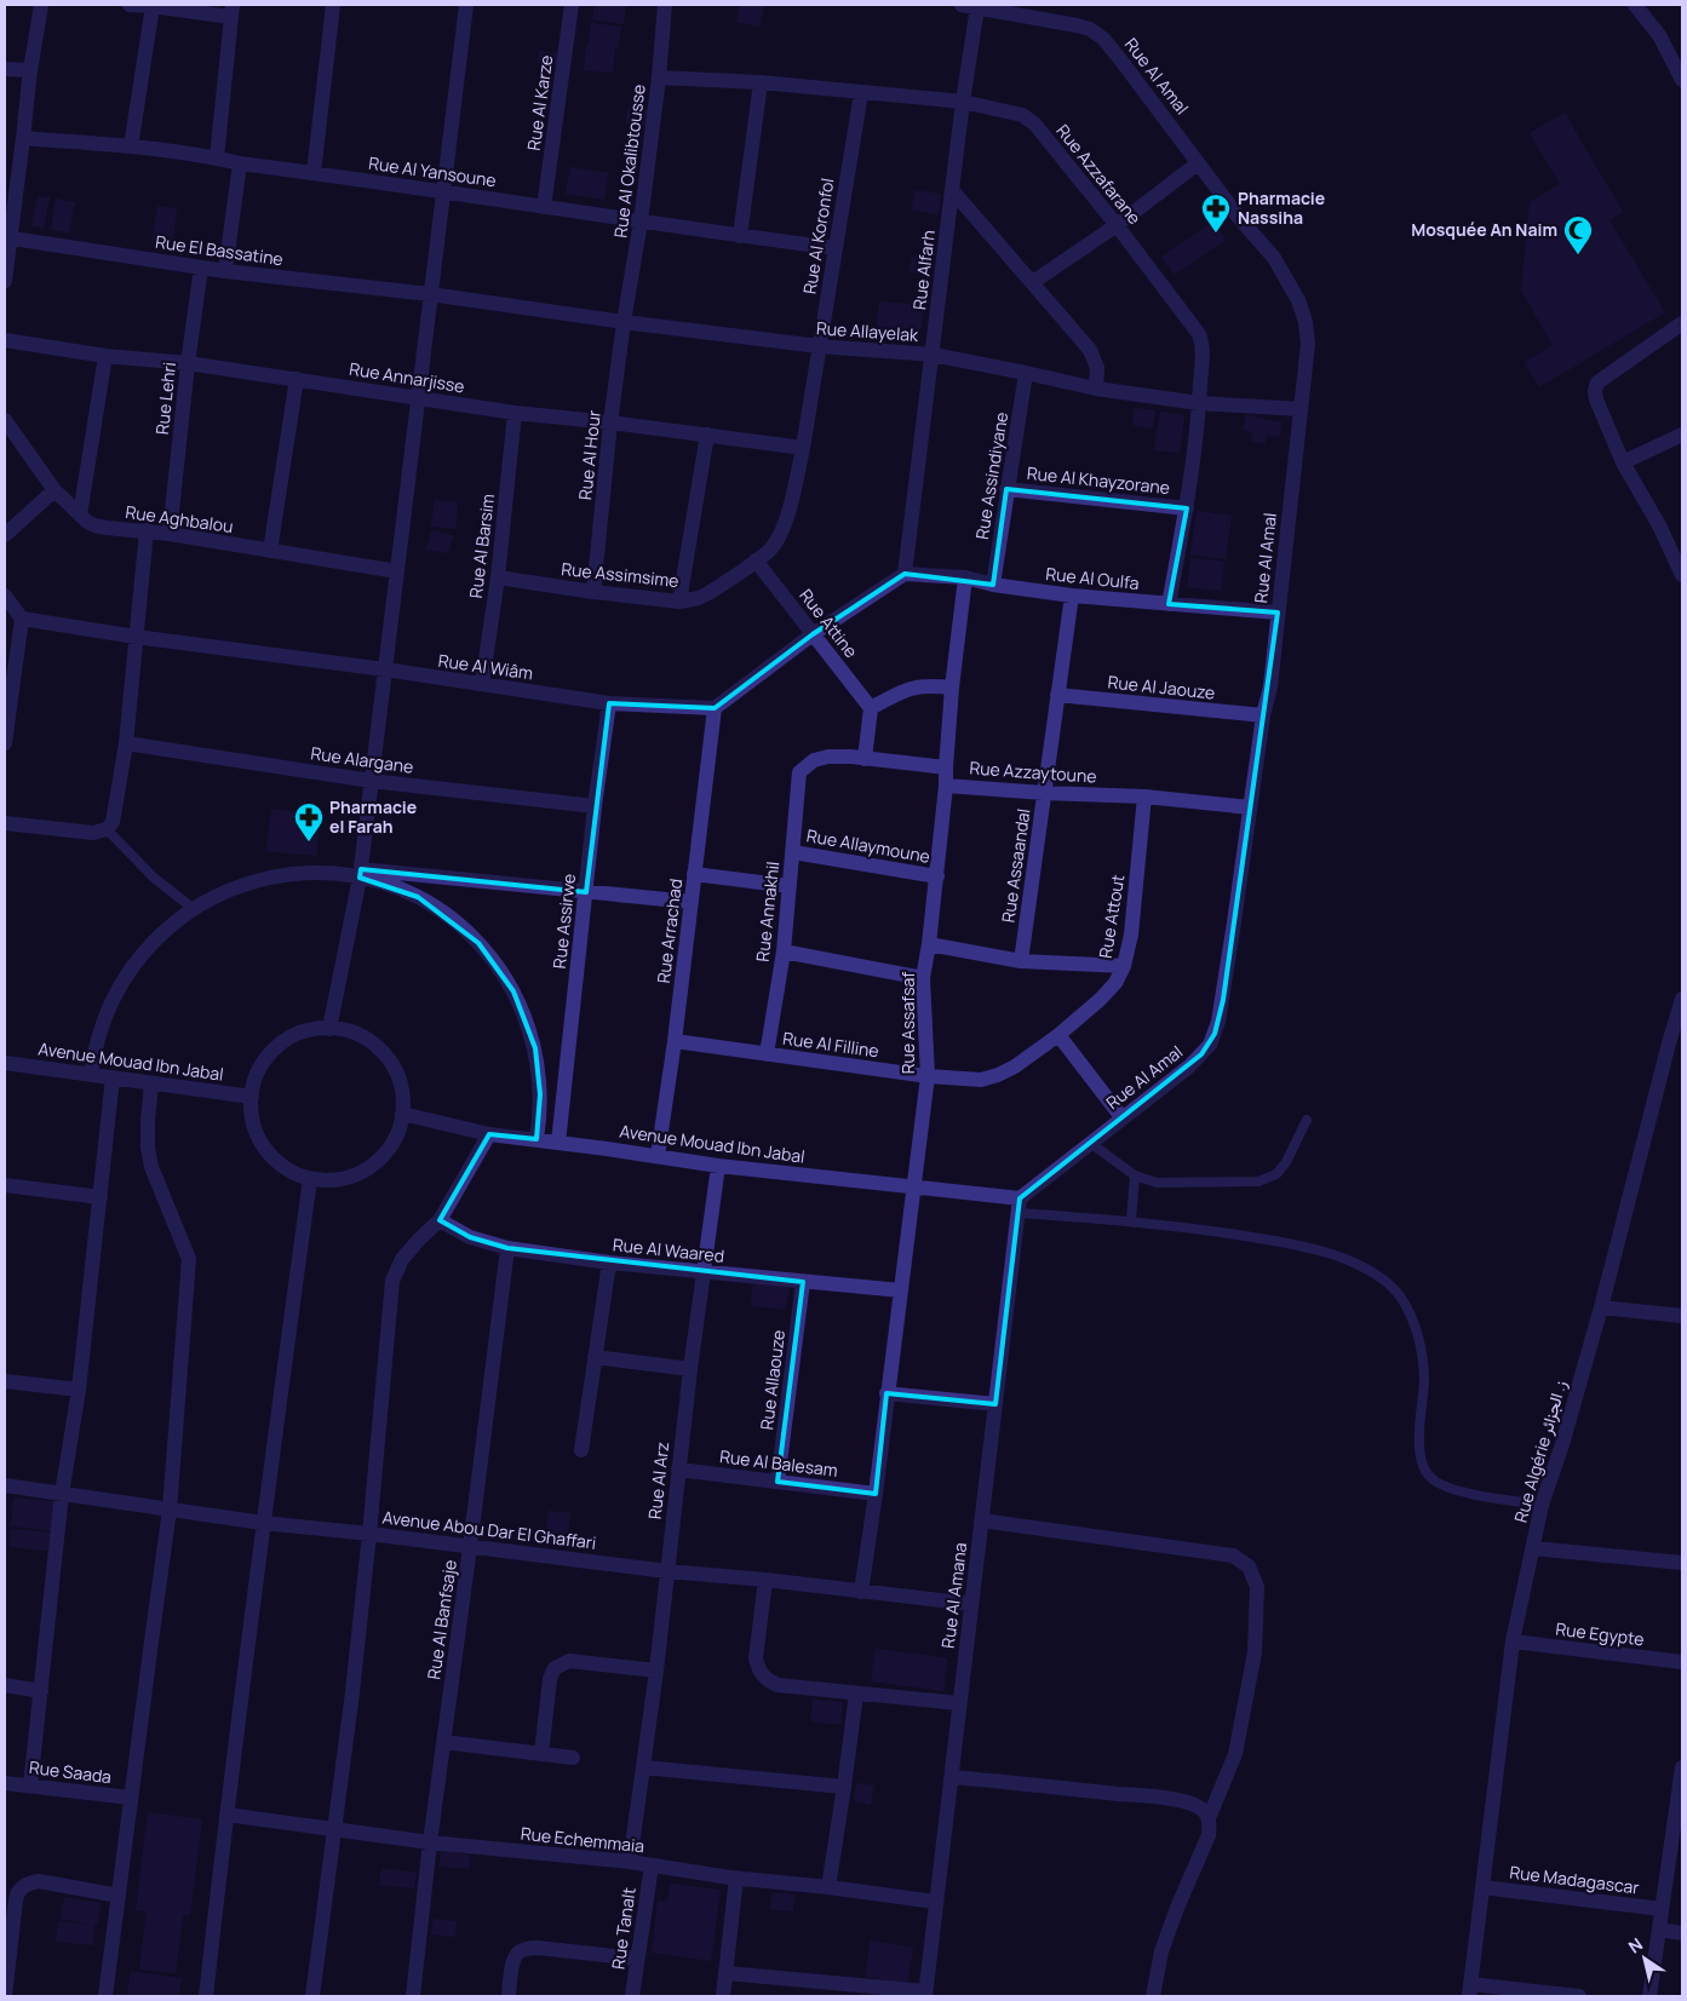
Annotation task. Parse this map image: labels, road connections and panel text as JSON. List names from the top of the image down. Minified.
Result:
{"streets":{"street":["Rue Al Amal","Rue Al Karze","Rue Al Okalibtousse","Rue Al Yansoune","Rue Azzafarane","Rue Al Koronfol","Rue El Bassatine","Rue Alfarh","Rue Allayelak","Rue Annarjisse","Rue Lehri","Rue Al Hour","Rue Assindiyane","Rue Al Khayzorane","Rue Aghbalou","Rue Al Barsim","Rue Assimsime","Rue Al Oulfa","Rue Attine","Rue Al Wiâm","Rue Al Jaouze","Rue Alargane","Rue Azzaytoune","Rue Allaymoune","Rue Assaandal","Rue Annakhil","Rue Attout","Rue Assirwe","Rue Arrachad","Rue Assafsaf","Rue Al Filline","Avenue Mouad Ibn Jabal","Rue Al Waared","Rue Allaouze","Rue Algérie ز. الجزائر","Rue Al Balesam","Rue Al Arz","Avenue Abou Dar El Ghaffari","Rue Al Amana","Rue Al Banfsaje","Rue Egypte","Rue Saada","Rue Echemmaia","Rue Madagascar","Rue Tanalt"]},"crossings":[["Rue Al Amal","Rue Alfarh"],["Rue Al Amal","Rue Allayelak"],["Rue Al Amal","Rue Al Oulfa"],["Rue Al Amal","Rue Al Jaouze"],["Rue Al Amal","Rue Azzaytoune"],["Rue Al Amal","Avenue Mouad Ibn Jabal"],["Rue Al Amal","Rue Al Amana"],["Rue Al Karze","Rue Al Yansoune"],["Rue Al Okalibtousse","Rue Al Yansoune"],["Rue Al Okalibtousse","Rue Azzafarane"],["Rue Al Okalibtousse","Rue Allayelak"],["Rue Al Okalibtousse","Rue Al Hour"],["Rue Al Yansoune","Rue Al Koronfol"],["Rue Azzafarane","Rue Al Koronfol"],["Rue Azzafarane","Rue Alfarh"],["Rue Azzafarane","Rue Allayelak"],["Rue Azzafarane","Rue Al Khayzorane"],["Rue Azzafarane","Rue Al Oulfa"],["Rue Al Koronfol","Rue Allayelak"],["Rue Al Koronfol","Rue Annarjisse"],["Rue Al Koronfol","Rue Assimsime"],["Rue El Bassatine","Rue Allayelak"],["Rue El Bassatine","Rue Lehri"],["Rue Alfarh","Rue Allayelak"],["Rue Alfarh","Rue Al Oulfa"],["Rue Allayelak","Rue Al Hour"],["Rue Allayelak","Rue Assindiyane"],["Rue Annarjisse","Rue Lehri"],["Rue Annarjisse","Rue Al Hour"],["Rue Annarjisse","Rue Al Barsim"],["Rue Lehri","Rue Aghbalou"],["Rue Al Hour","Rue Assimsime"],["Rue Assindiyane","Rue Al Khayzorane"],["Rue Assindiyane","Rue Al Oulfa"],["Rue Al Barsim","Rue Assimsime"],["Rue Al Barsim","Rue Al Wiâm"],["Rue Assimsime","Rue Attine"],["Rue Al Oulfa","Rue Assaandal"],["Rue Al Wiâm","Rue Assirwe"],["Rue Al Wiâm","Rue Arrachad"],["Rue Al Jaouze","Rue Assaandal"],["Rue Alargane","Rue Assirwe"],["Rue Azzaytoune","Rue Assaandal"],["Rue Azzaytoune","Rue Annakhil"],["Rue Azzaytoune","Rue Attout"],["Rue Azzaytoune","Rue Assafsaf"],["Rue Allaymoune","Rue Annakhil"],["Rue Allaymoune","Rue Assafsaf"],["Rue Annakhil","Rue Al Filline"],["Rue Attout","Rue Al Filline"],["Rue Assirwe","Avenue Mouad Ibn Jabal"],["Rue Arrachad","Rue Al Filline"],["Rue Arrachad","Avenue Mouad Ibn Jabal"],["Rue Assafsaf","Rue Al Filline"],["Rue Assafsaf","Avenue Mouad Ibn Jabal"],["Avenue Mouad Ibn Jabal","Rue Al Arz"],["Avenue Mouad Ibn Jabal","Rue Al Amana"],["Rue Al Waared","Rue Allaouze"],["Rue Al Waared","Rue Al Arz"],["Rue Al Waared","Rue Al Banfsaje"],["Rue Allaouze","Rue Al Balesam"],["Rue Algérie ز. الجزائر","Rue Egypte"],["Rue Algérie ز. الجزائر","Rue Madagascar"],["Rue Al Balesam","Rue Al Arz"],["Rue Al Arz","Avenue Abou Dar El Ghaffari"],["Rue Al Arz","Rue Echemmaia"],["Avenue Abou Dar El Ghaffari","Rue Al Amana"],["Avenue Abou Dar El Ghaffari","Rue Al Banfsaje"],["Rue Al Amana","Rue Echemmaia"],["Rue Al Banfsaje","Rue Echemmaia"],["Rue Echemmaia","Rue Tanalt"]],"places":{"pharmacy":["Pharmacie Nassiha","Pharmacie el Farah"],"mosque":["Mosquée An Naim"]},"north":"top left"}
